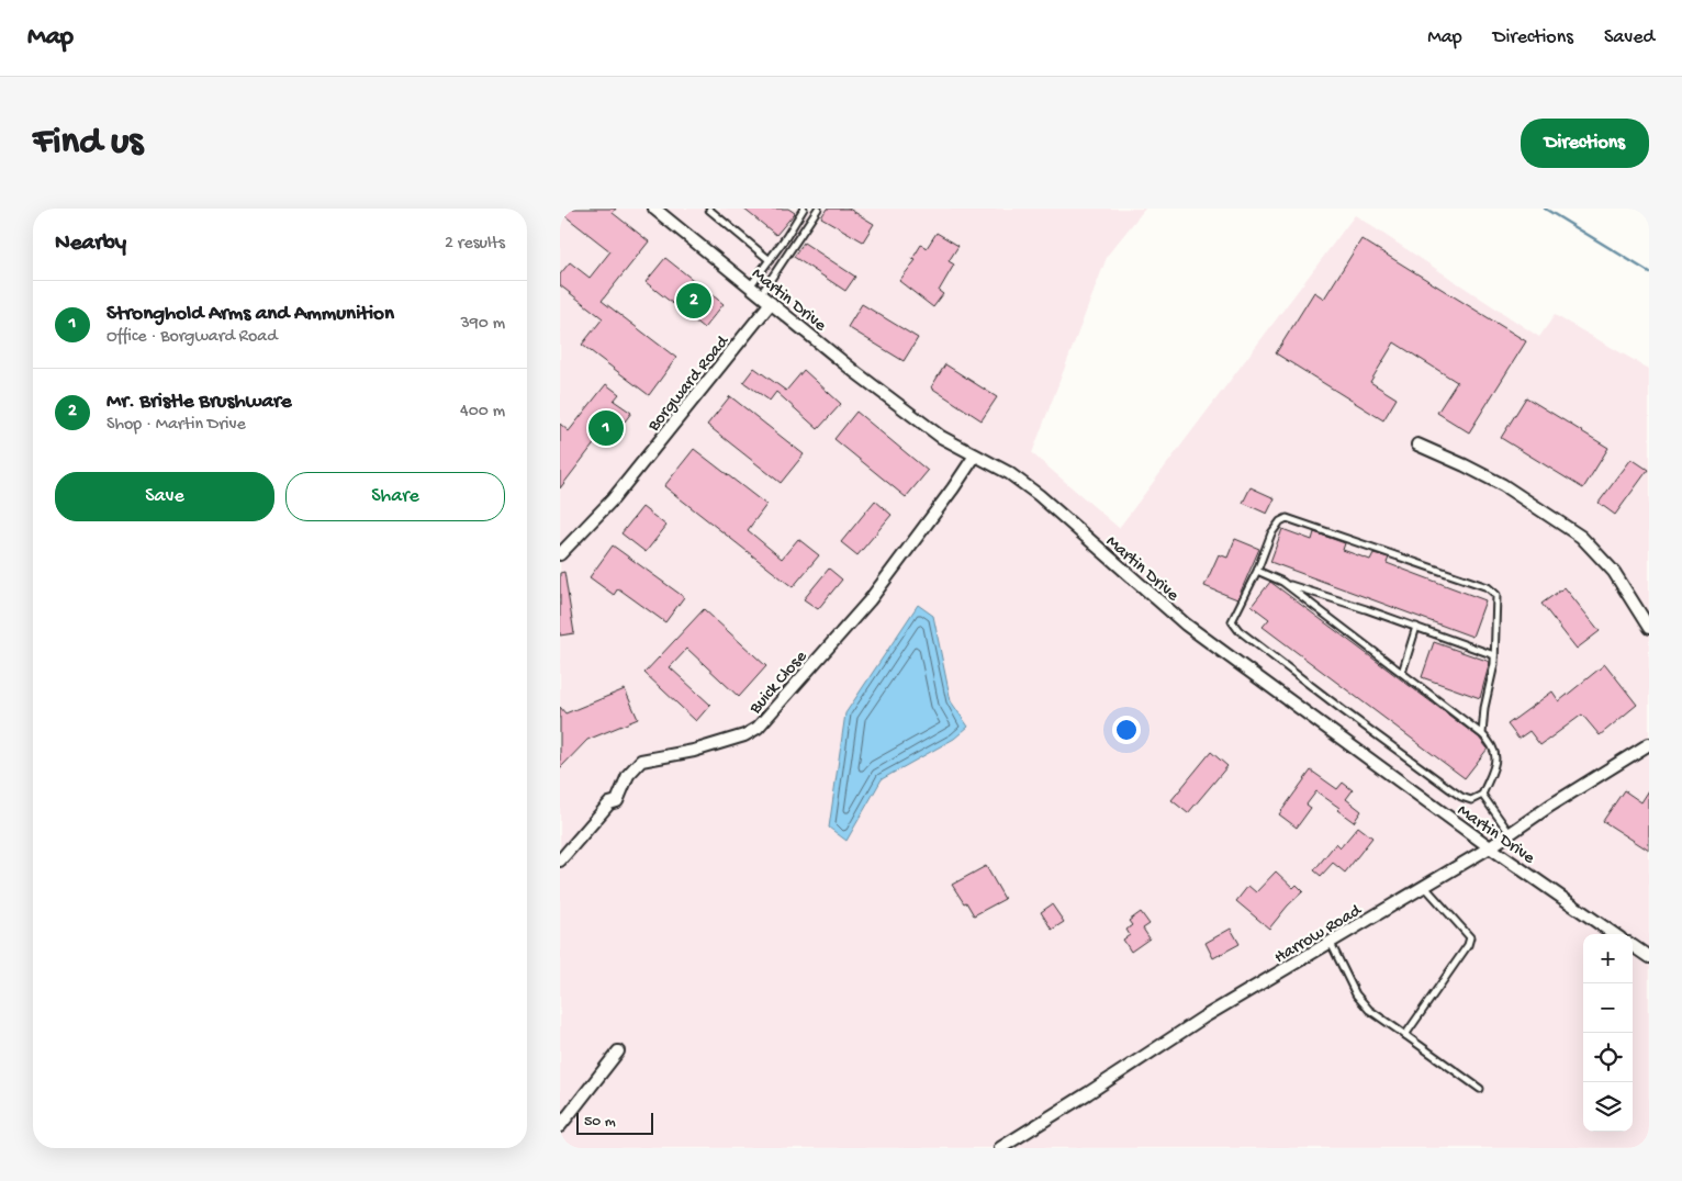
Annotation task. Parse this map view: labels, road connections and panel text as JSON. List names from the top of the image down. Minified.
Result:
{"streets":{"street":["Martin Drive","Borgward Road","Buick Close","Harrow Road"]},"crossings":[["Martin Drive","Borgward Road"],["Martin Drive","Buick Close"],["Martin Drive","Harrow Road"]],"scale_bar":"50 m","page":{"header":"Map","nav":["Map","Directions","Saved"],"buttons":["Directions",["Save","Share"]],"title":"Find us","heading":["Nearby","2 results"],"list":[{"mark":"1","name":"Stronghold Arms and Ammunition","note":"Office · Borgward Road","value":"390 m"},{"mark":"2","name":"Mr. Bristle Brushware","note":"Shop · Martin Drive","value":"400 m"}],"pins":["2","1"],"map_buttons":["+","−"],"scale":"50 m"}}
